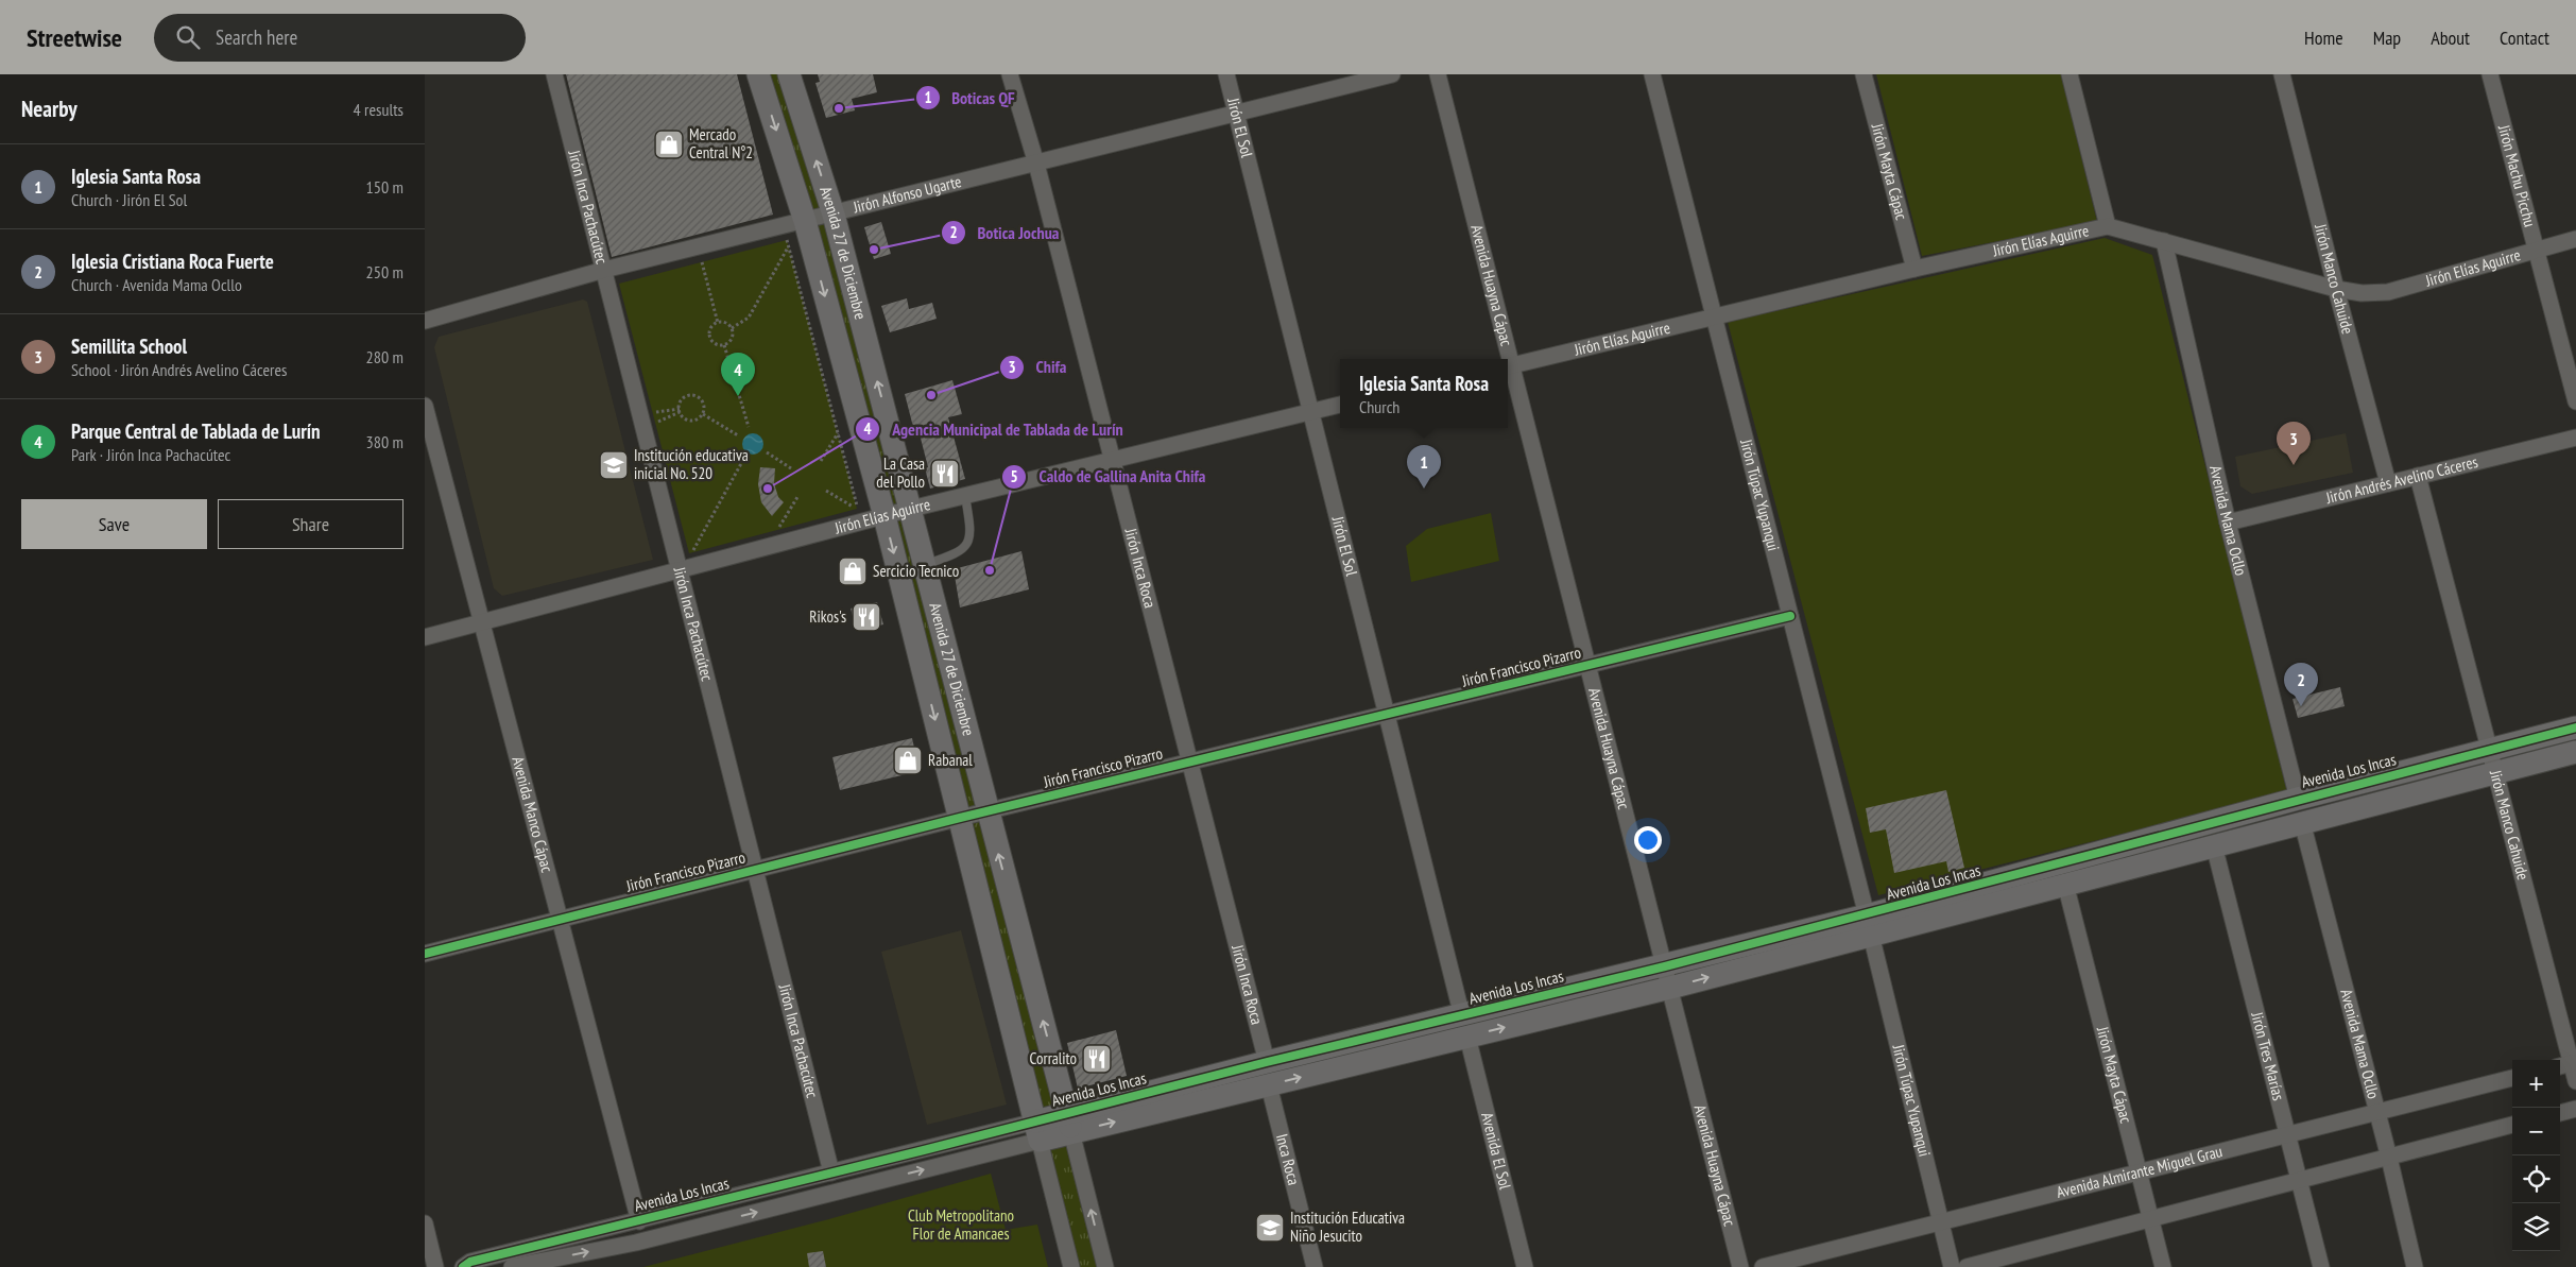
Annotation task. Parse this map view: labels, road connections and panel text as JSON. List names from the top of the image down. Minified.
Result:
{"streets":{"street":["Jirón El Sol","Jirón Mayta Cápac","Jirón Machu Picchu","Jirón Alfonso Ugarte","Jirón Inca Pachacútec","Jirón Elías Aguirre","Avenida 27 de Diciembre","Jirón Manco Cahuide","Avenida Huayna Cápac","Jirón Andrés Avelino Cáceres","Jirón Túpac Yupanqui","Avenida Mama Ocllo","Jirón Inca Roca","Jirón Francisco Pizarro","Avenida Los Incas","Avenida Manco Cápac","Jirón Tres Marías","Avenida El Sol","Inca Roca","Avenida Almirante Miguel Grau"]},"crossings":[["Jirón El Sol","Jirón Alfonso Ugarte"],["Jirón El Sol","Jirón Elías Aguirre"],["Jirón El Sol","Jirón Francisco Pizarro"],["Jirón El Sol","Avenida Los Incas"],["Jirón El Sol","Avenida El Sol"],["Jirón Mayta Cápac","Jirón Elías Aguirre"],["Jirón Mayta Cápac","Avenida Los Incas"],["Jirón Mayta Cápac","Avenida Almirante Miguel Grau"],["Jirón Machu Picchu","Jirón Elías Aguirre"],["Jirón Alfonso Ugarte","Jirón Inca Pachacútec"],["Jirón Alfonso Ugarte","Avenida 27 de Diciembre"],["Jirón Alfonso Ugarte","Jirón Inca Roca"],["Jirón Inca Pachacútec","Jirón Elías Aguirre"],["Jirón Inca Pachacútec","Jirón Francisco Pizarro"],["Jirón Inca Pachacútec","Avenida Los Incas"],["Jirón Elías Aguirre","Avenida 27 de Diciembre"],["Jirón Elías Aguirre","Jirón Manco Cahuide"],["Jirón Elías Aguirre","Avenida Huayna Cápac"],["Jirón Elías Aguirre","Jirón Túpac Yupanqui"],["Jirón Elías Aguirre","Avenida Mama Ocllo"],["Jirón Elías Aguirre","Jirón Inca Roca"],["Jirón Elías Aguirre","Avenida Manco Cápac"],["Avenida 27 de Diciembre","Jirón Francisco Pizarro"],["Avenida 27 de Diciembre","Avenida Los Incas"],["Jirón Manco Cahuide","Jirón Andrés Avelino Cáceres"],["Jirón Manco Cahuide","Avenida Los Incas"],["Avenida Huayna Cápac","Jirón Francisco Pizarro"],["Avenida Huayna Cápac","Avenida Los Incas"],["Jirón Andrés Avelino Cáceres","Avenida Mama Ocllo"],["Jirón Túpac Yupanqui","Jirón Francisco Pizarro"],["Jirón Túpac Yupanqui","Avenida Los Incas"],["Jirón Túpac Yupanqui","Avenida Almirante Miguel Grau"],["Avenida Mama Ocllo","Avenida Los Incas"],["Avenida Mama Ocllo","Avenida Almirante Miguel Grau"],["Jirón Inca Roca","Jirón Francisco Pizarro"],["Jirón Inca Roca","Avenida Los Incas"],["Jirón Francisco Pizarro","Avenida Manco Cápac"],["Avenida Los Incas","Avenida Manco Cápac"],["Avenida Los Incas","Jirón Tres Marías"],["Avenida Los Incas","Avenida El Sol"],["Avenida Los Incas","Inca Roca"],["Jirón Tres Marías","Avenida Almirante Miguel Grau"]],"parks":["Club Metropolitano Flor de Amancaes"],"places":{"other":["Boticas QF","Botica Jochua","Chifa","Agencia Municipal de Tablada de Lurín","Caldo de Gallina Anita Chifa"],"shop":["Mercado Central N°2","Sercicio Tecnico","Rabanal"],"school or university":["Institución educativa inicial No. 520","Institución Educativa Niño Jesucito"],"restaurant":["La Casa del Pollo","Rikos's","Corralito"]},"page":{"header":"Streetwise","search":"Search here","nav":["Home","Map","About","Contact"],"heading":["Nearby","4 results"],"list":[{"mark":"1","name":"Iglesia Santa Rosa","note":"Church · Jirón El Sol","value":"150 m"},{"mark":"2","name":"Iglesia Cristiana Roca Fuerte","note":"Church · Avenida Mama Ocllo","value":"250 m"},{"mark":"3","name":"Semillita School","note":"School · Jirón Andrés Avelino Cáceres","value":"280 m"},{"mark":"4","name":"Parque Central de Tablada de Lurín","note":"Park · Jirón Inca Pachacútec","value":"380 m"}],"pins":["4","3","1","2"],"popup":["Iglesia Santa Rosa","Church"],"buttons":["Save","Share"],"map_buttons":["+","−"]}}
